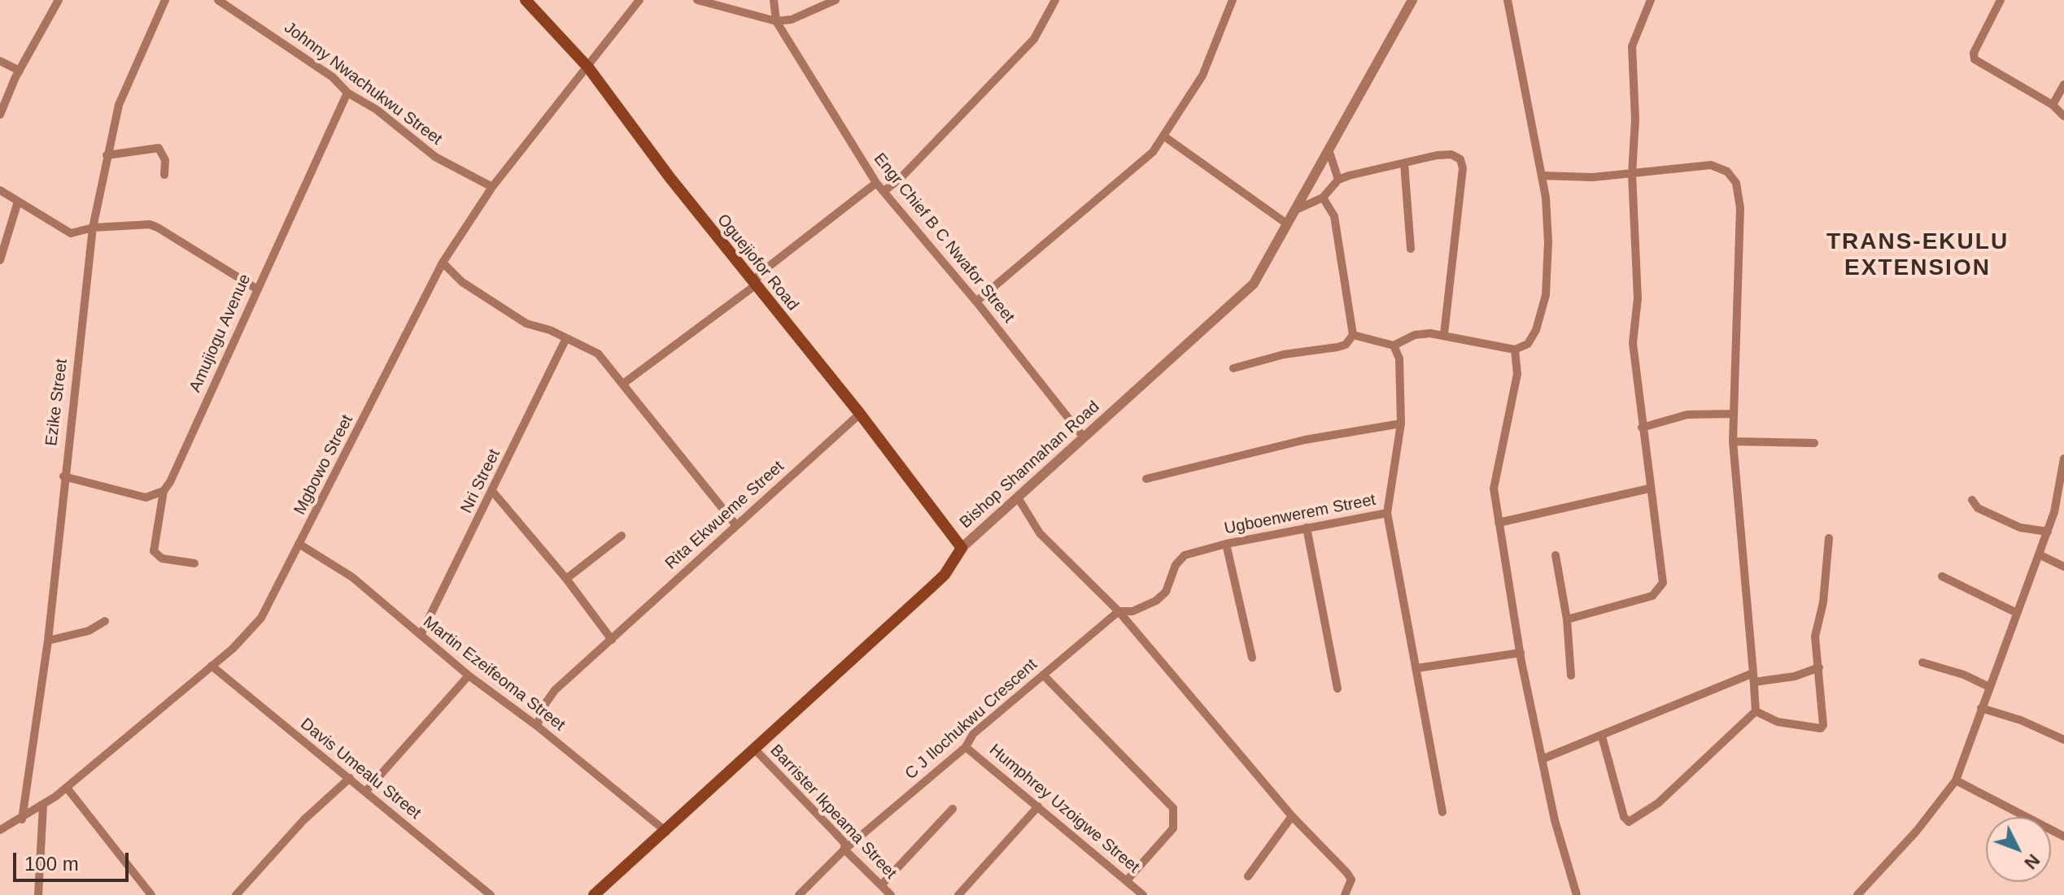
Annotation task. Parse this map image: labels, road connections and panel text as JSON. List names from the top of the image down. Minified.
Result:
{"streets":{"main road":["Oguejiofor Road","Bishop Shannahan Road"],"street":["Johnny Nwachukwu Street","Engr Chief B C Nwafor Street","Amujiogu Avenue","Ezike Street","Mgbowo Street","Nri Street","Ugboenwerem Street","Rita Ekwueme Street","Martin Ezeifeoma Street","C J Ilochukwu Crescent","Davis Umealu Street","Humphrey Uzoigwe Street","Barrister Ikpeama Street"]},"crossings":[["Johnny Nwachukwu Street","Amujiogu Avenue"],["Johnny Nwachukwu Street","Mgbowo Street"],["Engr Chief B C Nwafor Street","Bishop Shannahan Road"],["Oguejiofor Road","Mgbowo Street"],["Oguejiofor Road","Bishop Shannahan Road"],["Oguejiofor Road","Rita Ekwueme Street"],["Ezike Street","Mgbowo Street"],["Mgbowo Street","Martin Ezeifeoma Street"],["Mgbowo Street","Davis Umealu Street"],["Bishop Shannahan Road","Martin Ezeifeoma Street"],["Bishop Shannahan Road","Barrister Ikpeama Street"],["Nri Street","Martin Ezeifeoma Street"],["Ugboenwerem Street","C J Ilochukwu Crescent"],["Rita Ekwueme Street","Martin Ezeifeoma Street"],["C J Ilochukwu Crescent","Humphrey Uzoigwe Street"],["C J Ilochukwu Crescent","Barrister Ikpeama Street"]],"districts":["TRANS-EKULU EXTENSION"],"scale_bar":"100 m","north":"bottom right"}
